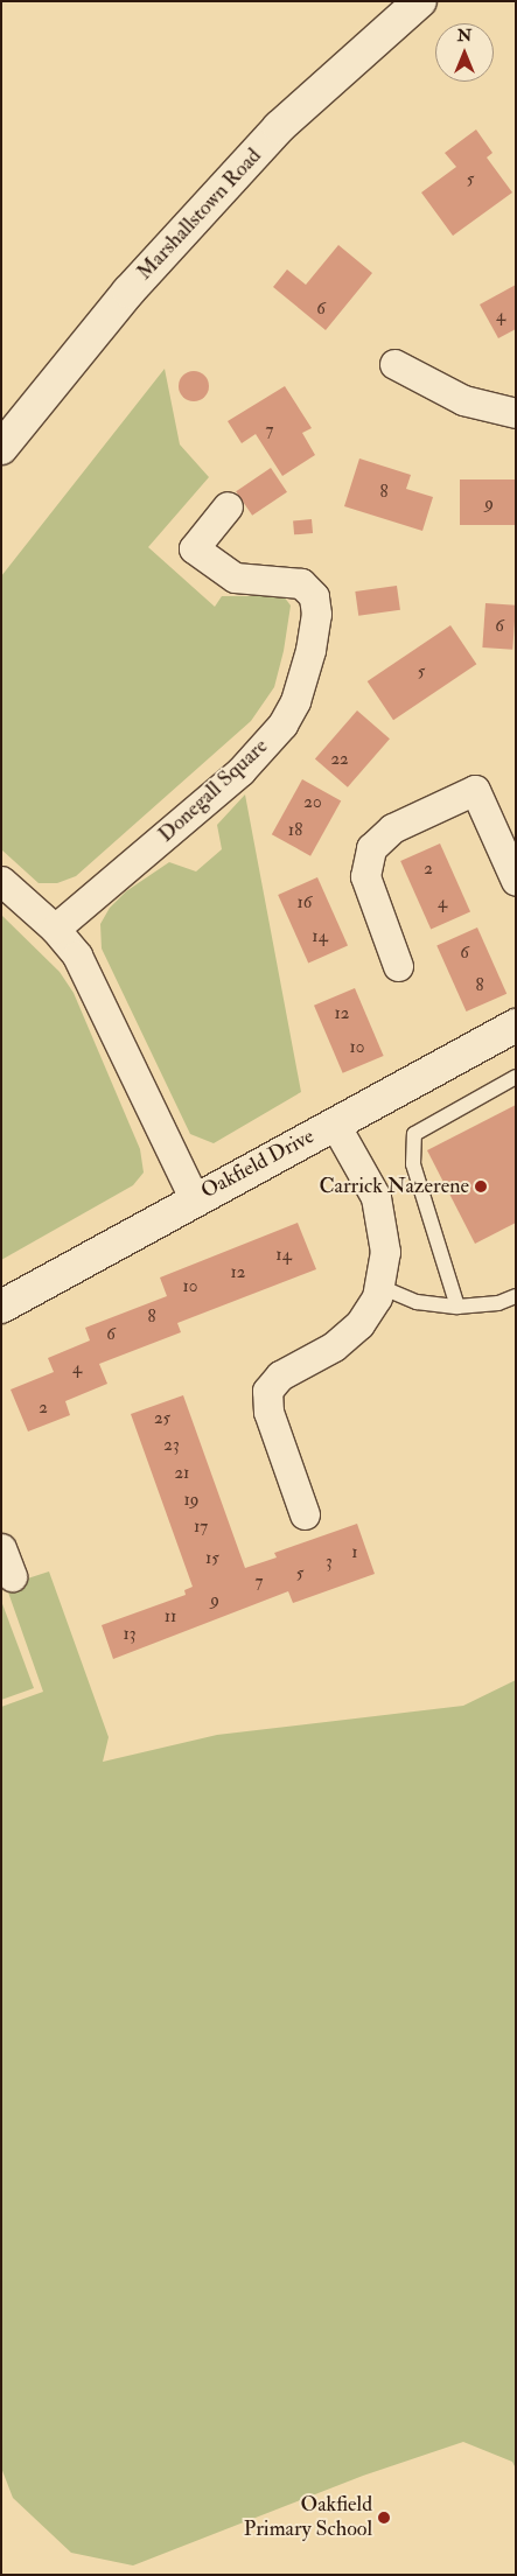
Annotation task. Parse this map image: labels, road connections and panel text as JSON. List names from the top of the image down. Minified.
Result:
{"streets":{"main road":["Marshallstown Road","Oakfield Drive"],"street":["Donegall Square"]},"places":["Carrick Nazerene","Oakfield Primary School"],"house_numbers":["5","6","4","7","8","9","6","5","22","20","18","2","16","4","14","6","8","12","10","14","12","10","8","6","4","2","25","23","21","19","17","1","15","3","5","7","9","11","13"],"north":"top"}
